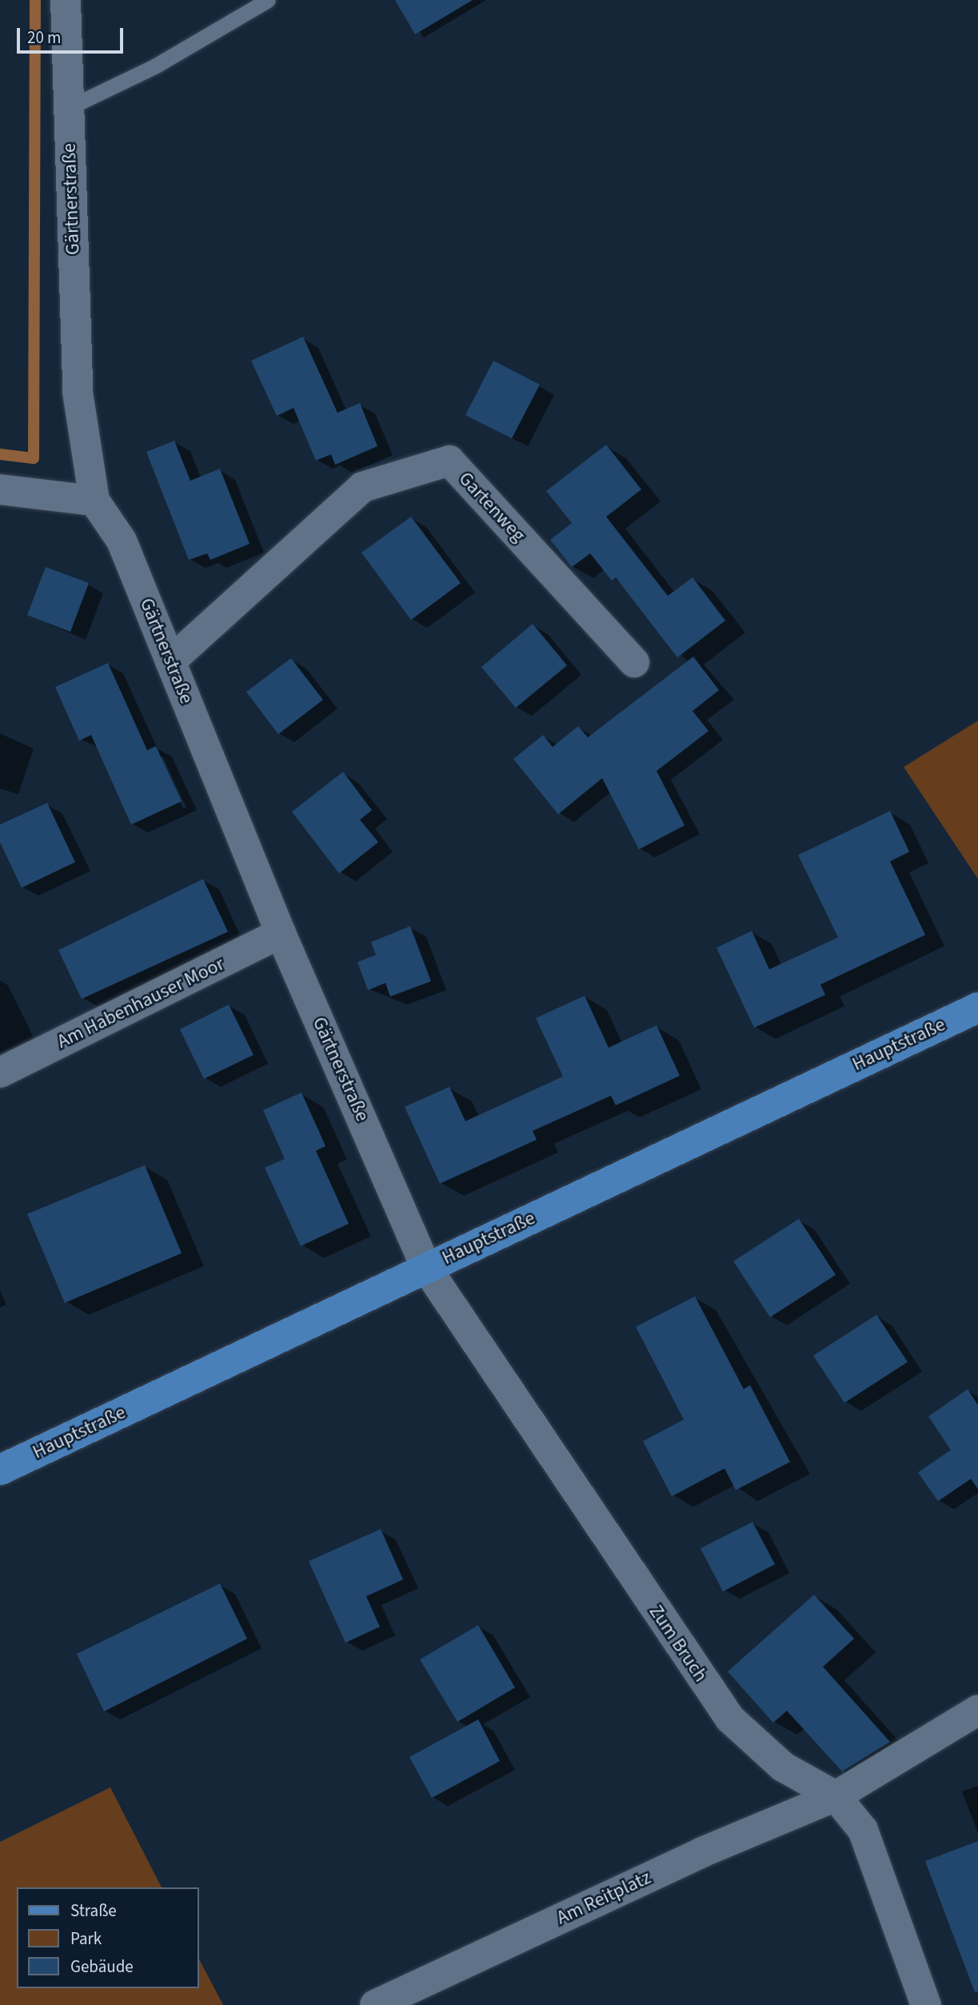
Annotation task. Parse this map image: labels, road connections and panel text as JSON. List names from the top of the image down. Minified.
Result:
{"streets":{"main road":["Hauptstraße"],"street":["Gärtnerstraße","Gartenweg","Am Habenhauser Moor","Zum Bruch","Am Reitplatz"]},"crossings":[["Gärtnerstraße","Gartenweg"],["Gärtnerstraße","Am Habenhauser Moor"],["Gärtnerstraße","Hauptstraße"],["Gärtnerstraße","Zum Bruch"],["Hauptstraße","Zum Bruch"],["Zum Bruch","Am Reitplatz"]],"legend":["Straße","Park","Gebäude"],"scale_bar":"20 m"}
